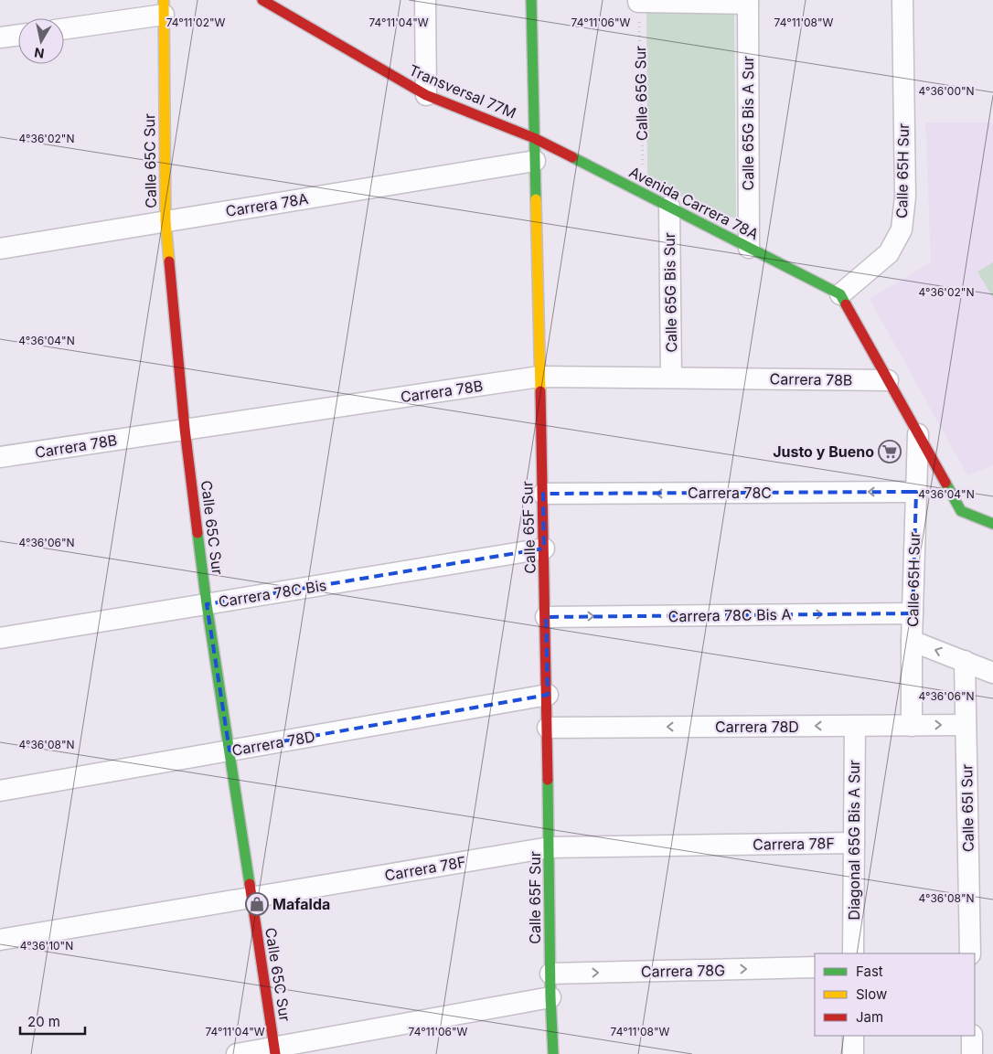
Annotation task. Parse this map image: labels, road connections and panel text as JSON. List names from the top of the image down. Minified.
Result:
{"streets":{"street":["Transversal 77M","Calle 65G Bis A Sur","Calle 65C Sur","Calle 65H Sur","Avenida Carrera 78A","Carrera 78A","Calle 65G Bis Sur","Carrera 78B","Carrera 78C","Calle 65F Sur","Carrera 78C Bis","Carrera 78C Bis A","Carrera 78D","Calle 65I Sur","Diagonal 65G Bis A Sur","Carrera 78F","Carrera 78G"],"path":["Calle 65G Sur"]},"crossings":[["Transversal 77M","Avenida Carrera 78A"],["Transversal 77M","Calle 65F Sur"],["Calle 65G Bis A Sur","Avenida Carrera 78A"],["Calle 65C Sur","Carrera 78A"],["Calle 65C Sur","Carrera 78B"],["Calle 65C Sur","Carrera 78C Bis"],["Calle 65C Sur","Carrera 78D"],["Calle 65C Sur","Carrera 78F"],["Calle 65H Sur","Avenida Carrera 78A"],["Calle 65H Sur","Carrera 78C"],["Calle 65H Sur","Carrera 78C Bis A"],["Calle 65H Sur","Carrera 78D"],["Avenida Carrera 78A","Calle 65G Bis Sur"],["Avenida Carrera 78A","Calle 65F Sur"],["Carrera 78A","Calle 65F Sur"],["Calle 65G Bis Sur","Carrera 78B"],["Carrera 78B","Calle 65F Sur"],["Carrera 78C","Calle 65F Sur"],["Calle 65F Sur","Carrera 78C Bis"],["Calle 65F Sur","Carrera 78C Bis A"],["Calle 65F Sur","Carrera 78D"],["Calle 65F Sur","Carrera 78F"],["Calle 65F Sur","Carrera 78G"],["Carrera 78D","Calle 65I Sur"],["Carrera 78D","Diagonal 65G Bis A Sur"],["Diagonal 65G Bis A Sur","Carrera 78F"]],"one_way":["Carrera 78C","Carrera 78C Bis A","Carrera 78G"],"places":{"supermarket":["Justo y Bueno"],"shop":["Mafalda"]},"legend":["Fast","Slow","Jam"],"scale_bar":"20 m","north":"bottom","coordinates":["74°11'02\"W","74°11'04\"W","74°11'06\"W","74°11'08\"W","4°36'00\"N","4°36'02\"N","4°36'04\"N","4°36'06\"N","4°36'08\"N","4°36'10\"N"]}
